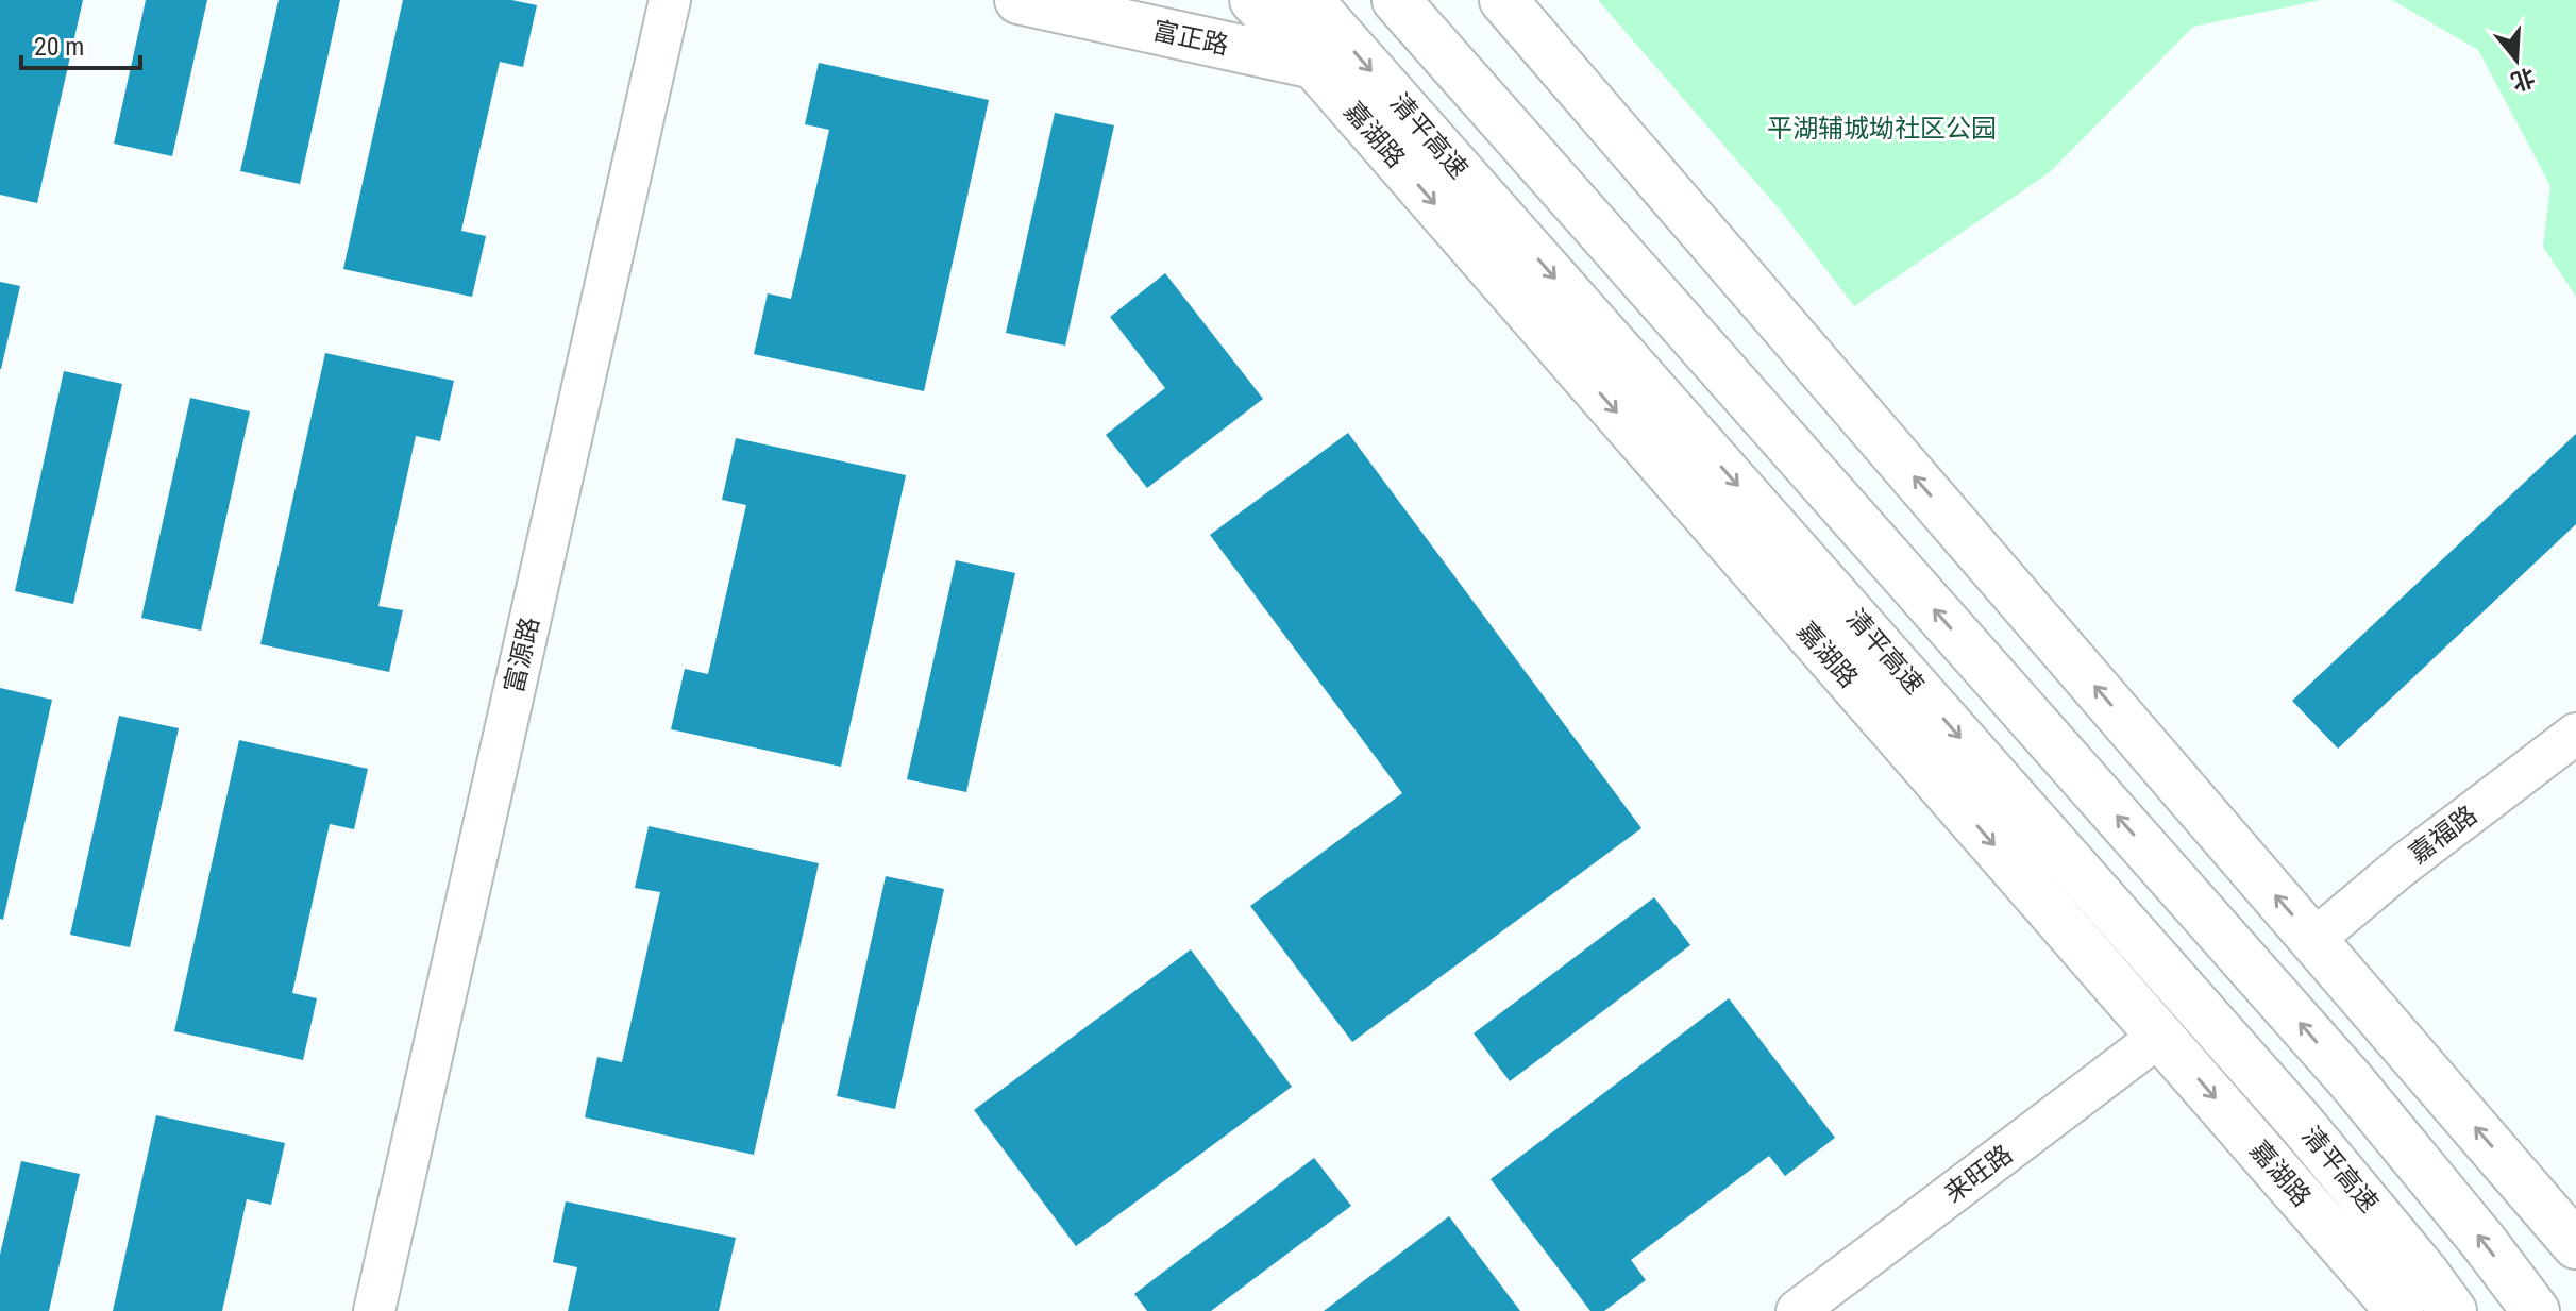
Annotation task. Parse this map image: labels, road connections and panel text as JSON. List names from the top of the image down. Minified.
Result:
{"streets":{"main road":["富正路","嘉湖路","清平高速"],"street":["富源路","嘉福路","来旺路"]},"crossings":[["富正路","嘉湖路"],["嘉湖路","来旺路"]],"parks":["平湖辅城坳社区公园"],"scale_bar":"20 m","north":"bottom"}
